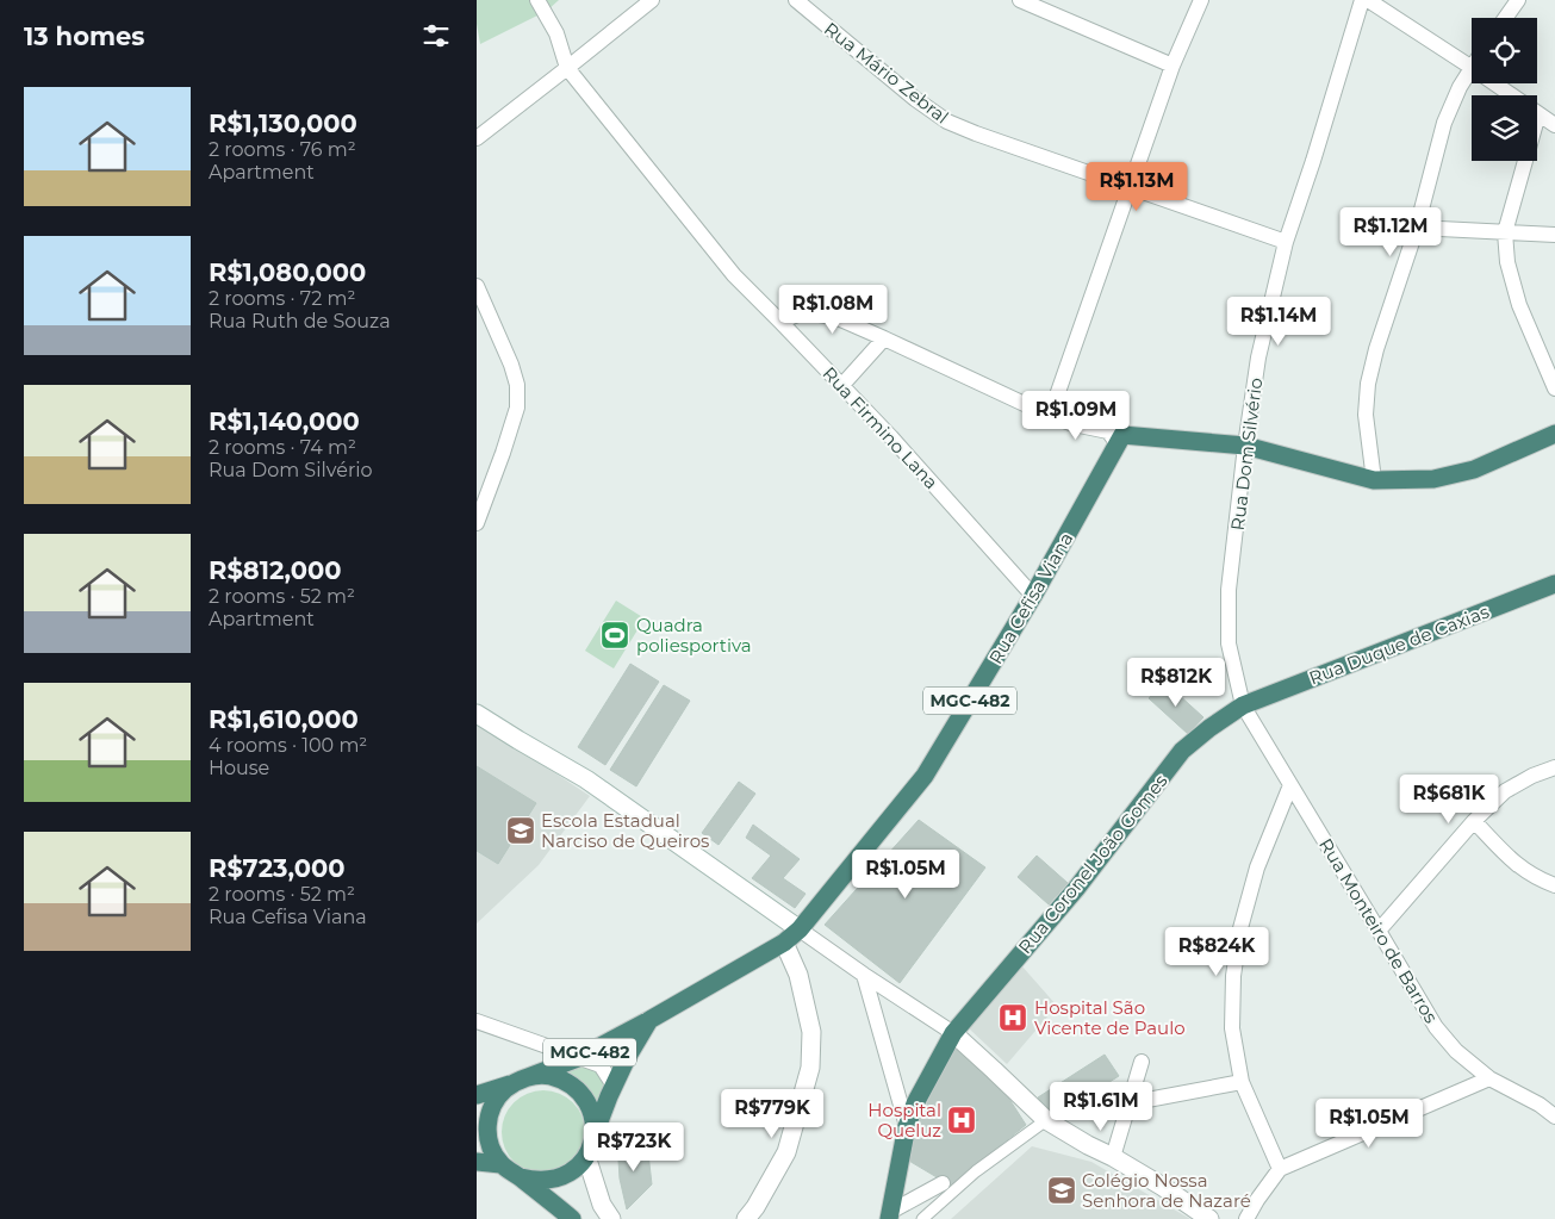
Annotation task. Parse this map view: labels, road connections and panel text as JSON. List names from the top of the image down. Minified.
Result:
{"streets":{"highway":["Rua Cefisa Viana","Rua Duque de Caxias","MGC-482","Rua Coronel João Gomes"],"street":["Rua Mário Zebral","Rua Firmino Lana","Rua Dom Silvério","Rua Monteiro de Barros"]},"crossings":[["Rua Mário Zebral","Rua Dom Silvério"],["Rua Firmino Lana","Rua Cefisa Viana"],["Rua Dom Silvério","Rua Duque de Caxias"],["Rua Dom Silvério","Rua Coronel João Gomes"],["Rua Dom Silvério","Rua Monteiro de Barros"],["Rua Cefisa Viana","MGC-482"],["Rua Duque de Caxias","Rua Coronel João Gomes"],["Rua Duque de Caxias","Rua Monteiro de Barros"],["Rua Coronel João Gomes","Rua Monteiro de Barros"]],"places":{"sports":["Quadra poliesportiva"],"school or university":["Escola Estadual Narciso de Queiros","Colégio Nossa Senhora de Nazaré"],"hospital":["Hospital São Vicente de Paulo","Hospital Queluz"]},"page":{"heading":"13 homes","list":[{"name":"R$1,130,000","note":"2 rooms · 76 m² · Apartment"},{"name":"R$1,080,000","note":"2 rooms · 72 m² · Rua Ruth de Souza"},{"name":"R$1,140,000","note":"2 rooms · 74 m² · Rua Dom Silvério"},{"name":"R$812,000","note":"2 rooms · 52 m² · Apartment"},{"name":"R$1,610,000","note":"4 rooms · 100 m² · House"},{"name":"R$723,000","note":"2 rooms · 52 m² · Rua Cefisa Viana"}],"price":["R$1.13M","R$1.12M","R$1.08M","R$1.14M","R$1.09M","R$812K","R$681K","R$1.05M","R$824K","R$1.61M","R$779K","R$1.05M","R$723K"]}}
